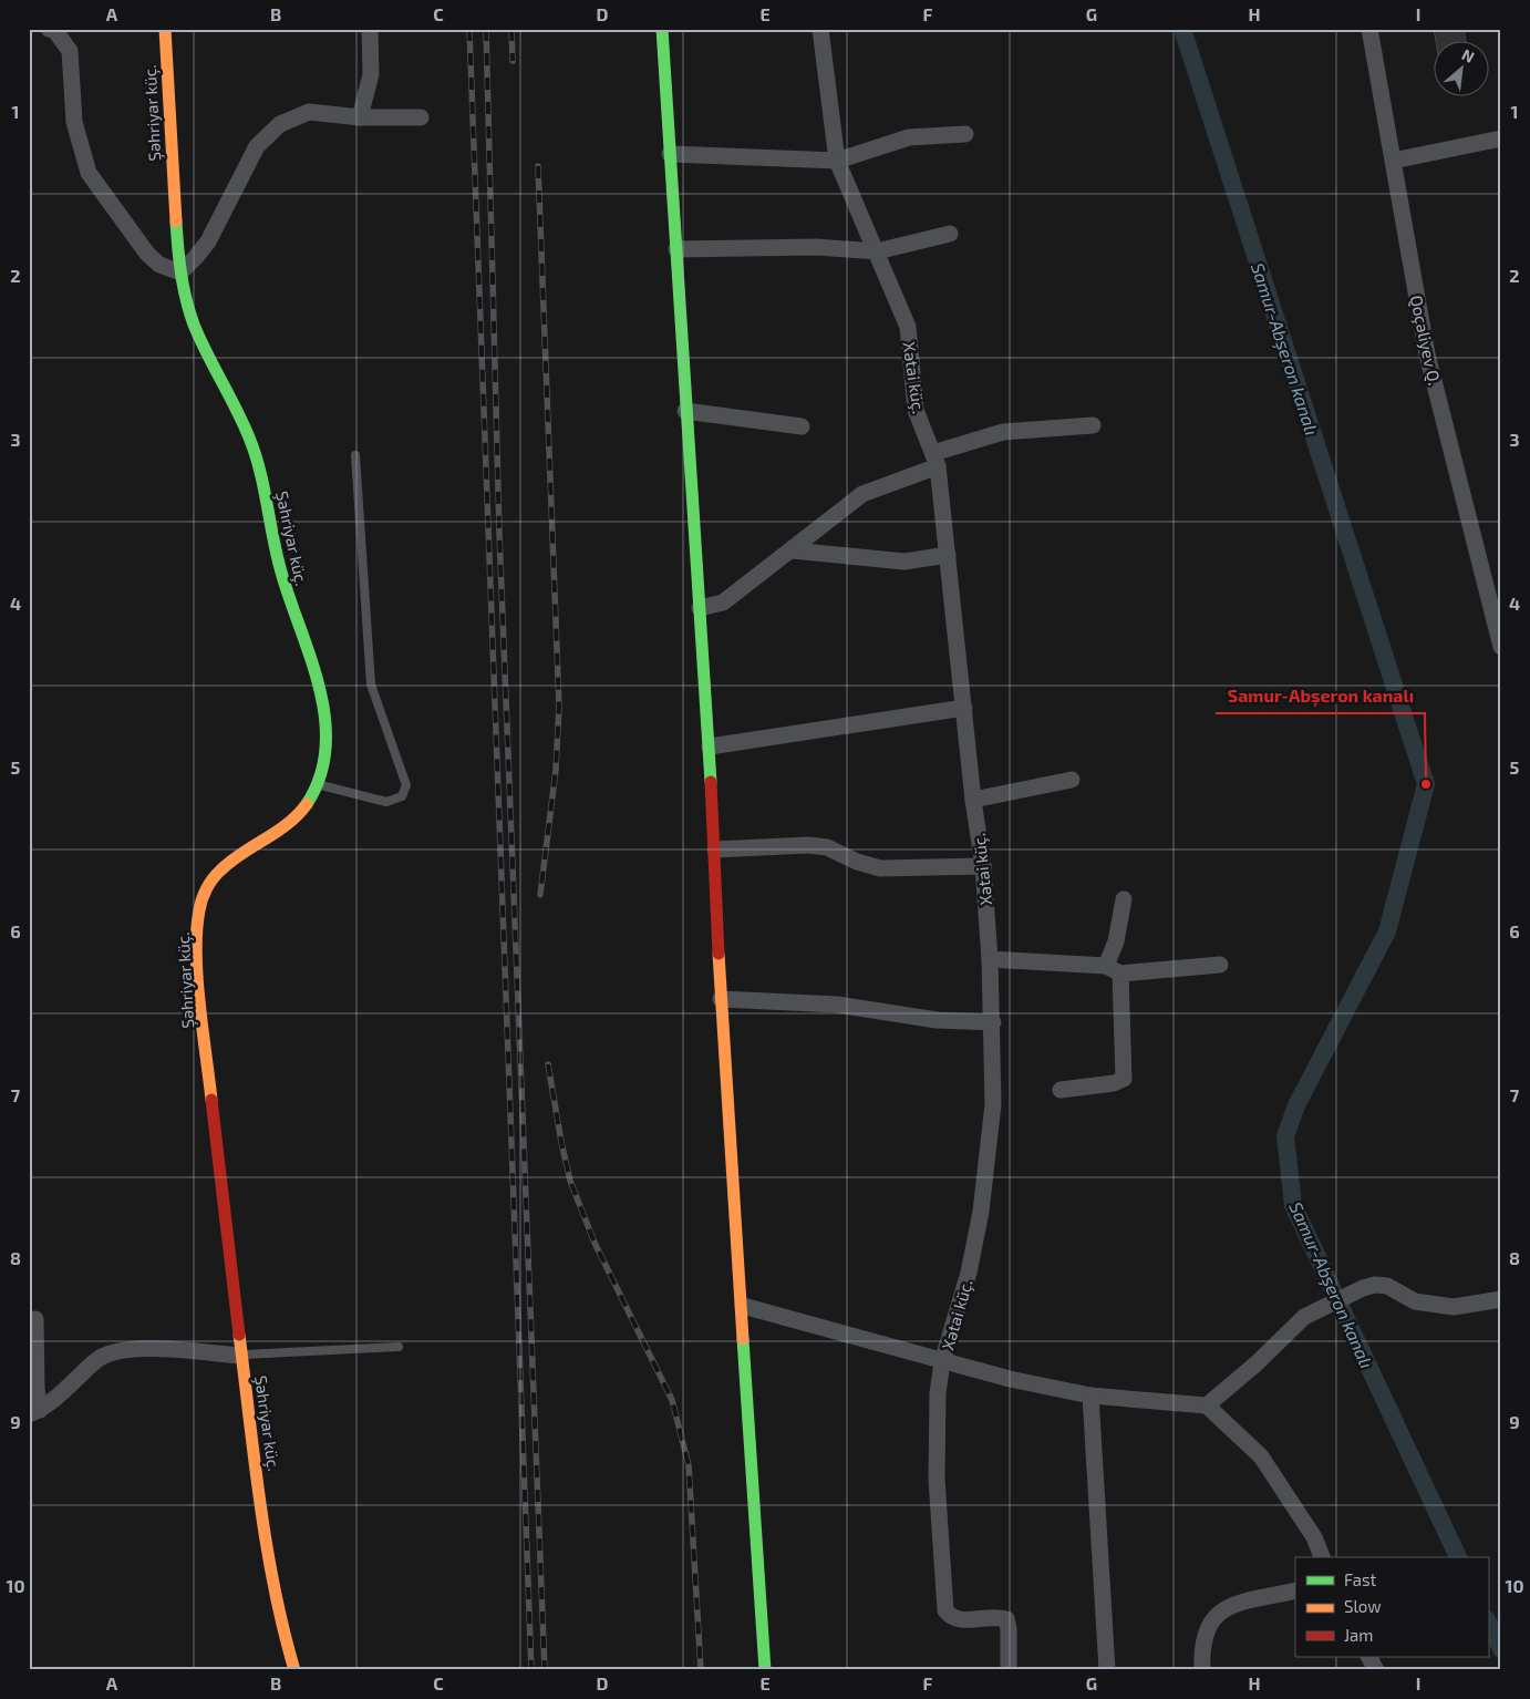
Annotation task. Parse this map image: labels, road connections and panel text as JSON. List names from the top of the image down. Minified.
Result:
{"streets":{"street":["Şəhriyar küç.","Qoçəliyev Q.","Xətai küç."]},"water":["Samur-Abşeron kanalı"],"places":["Samur-Abşeron kanalı"],"legend":["Fast","Slow","Jam"],"north":"top right","grid":{"columns":["A","B","C","D","E","F","G","H","I"],"rows":["1","2","3","4","5","6","7","8","9","10"]}}
